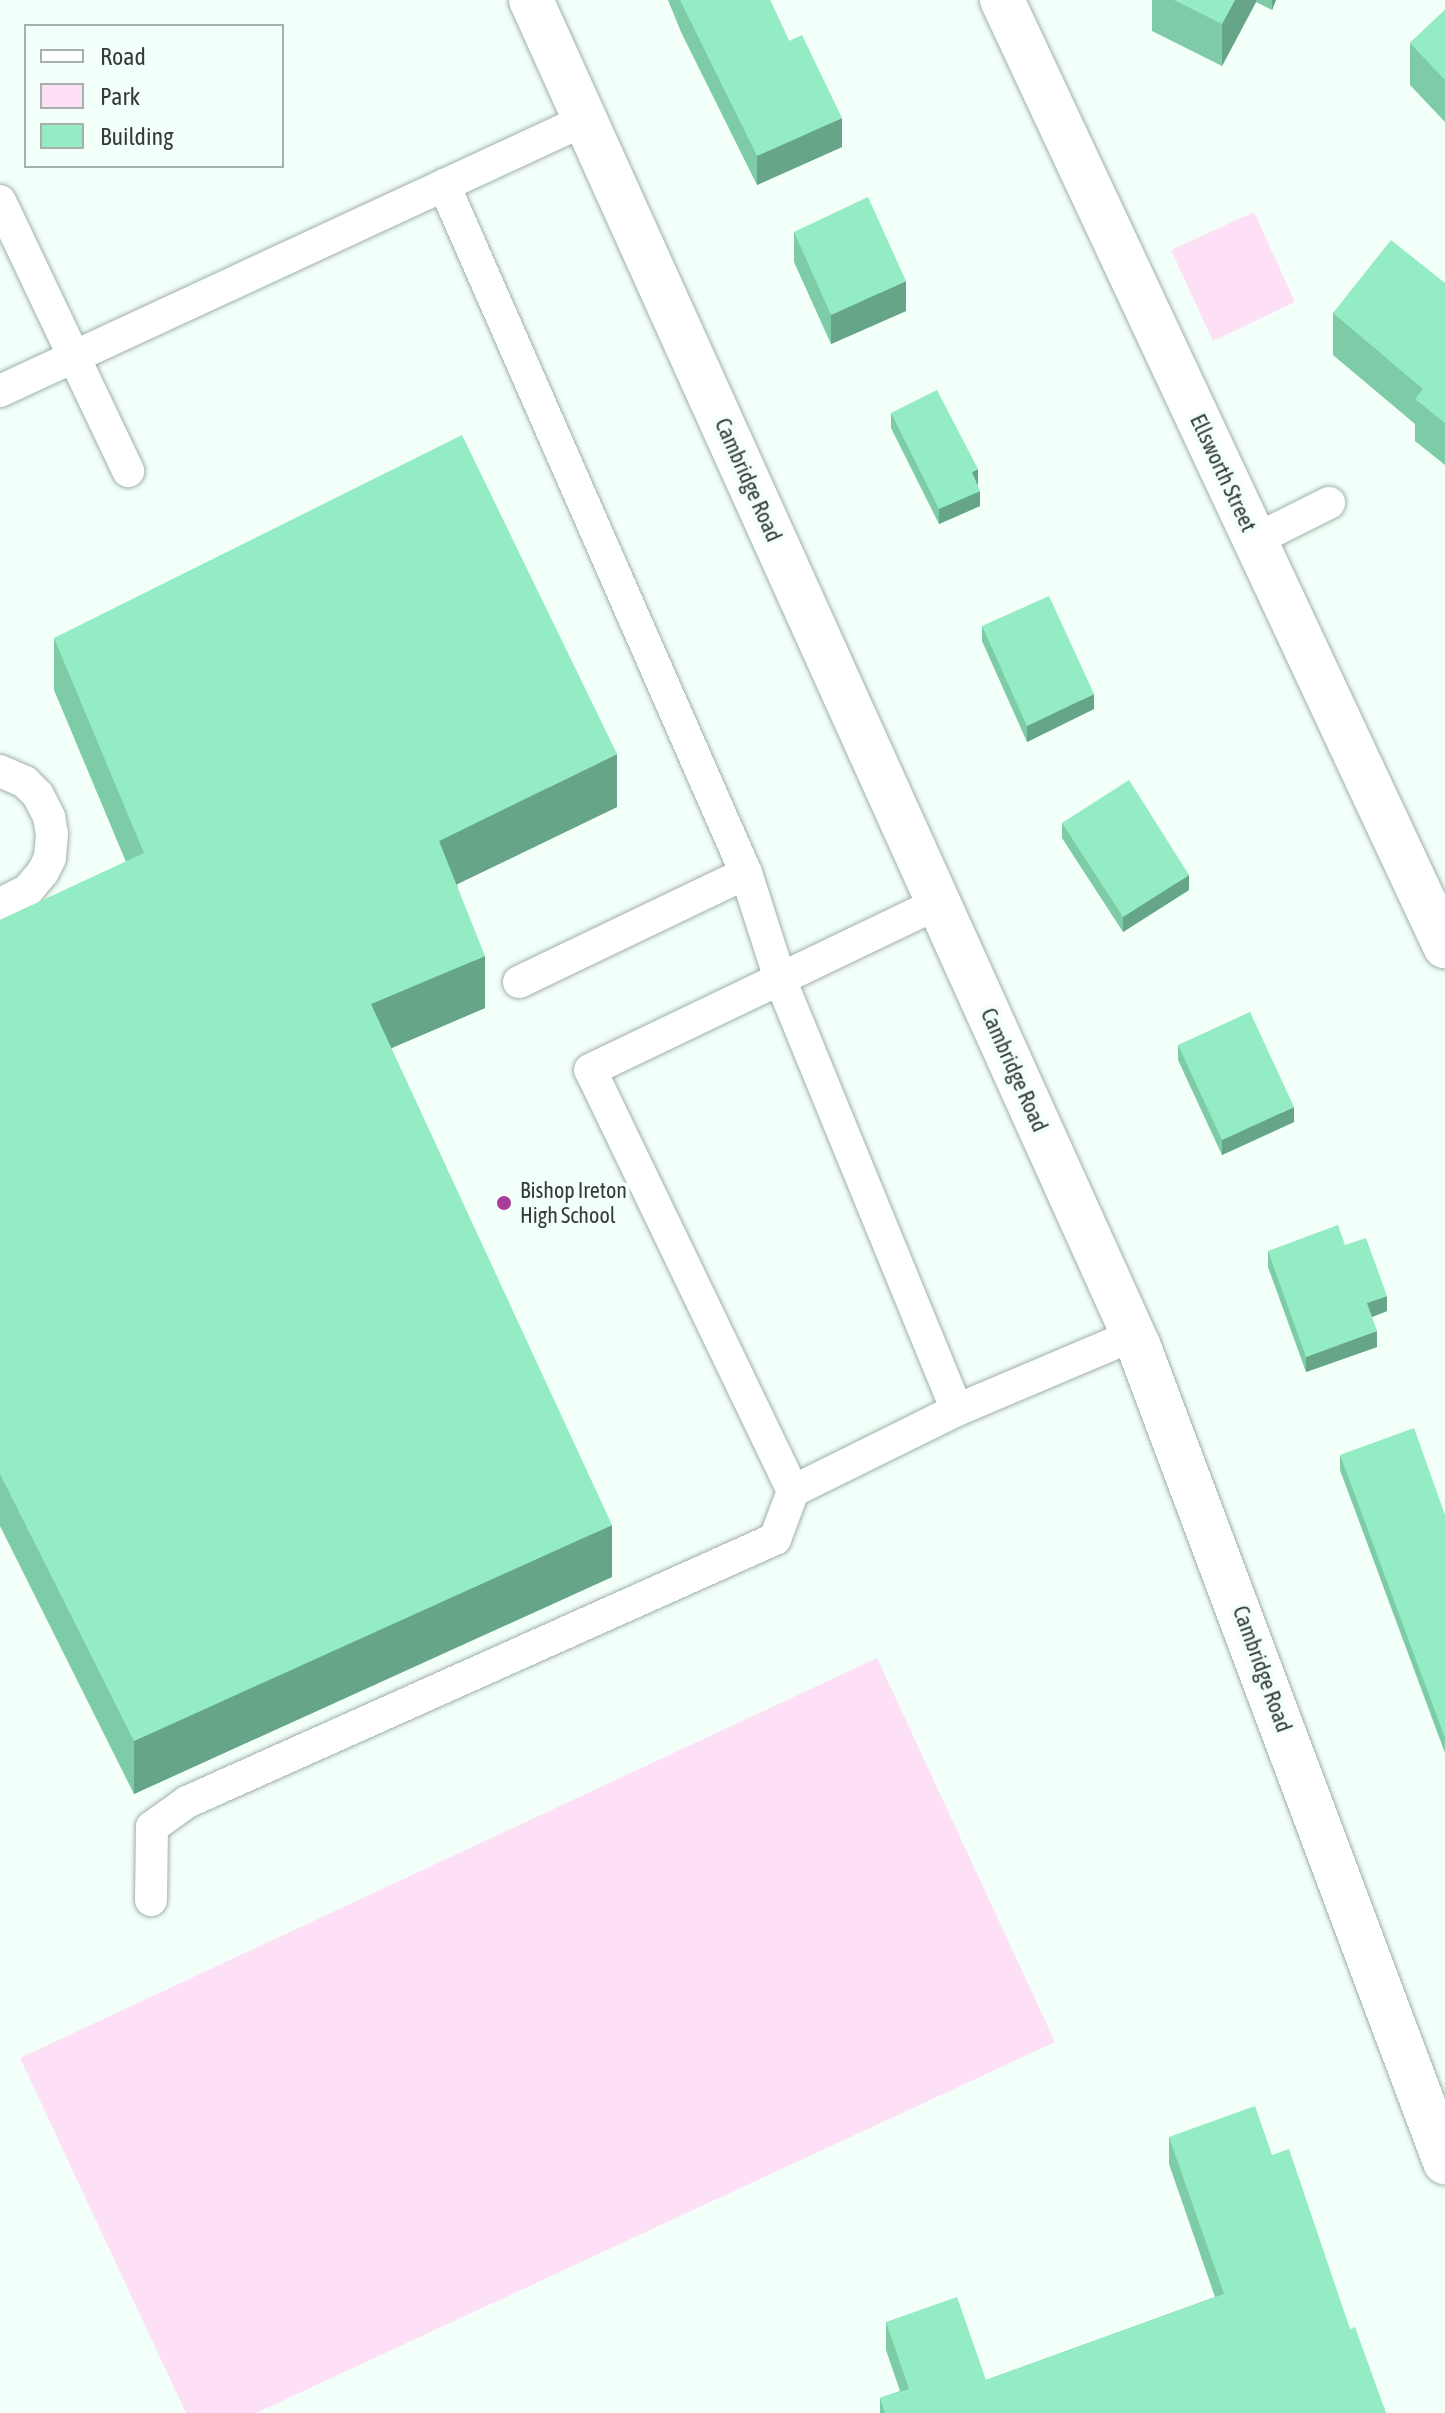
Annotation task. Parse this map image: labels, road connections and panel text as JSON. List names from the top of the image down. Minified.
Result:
{"streets":{"street":["Ellsworth Street","Cambridge Road"]},"places":["Bishop Ireton High School"],"legend":["Road","Park","Building"]}
